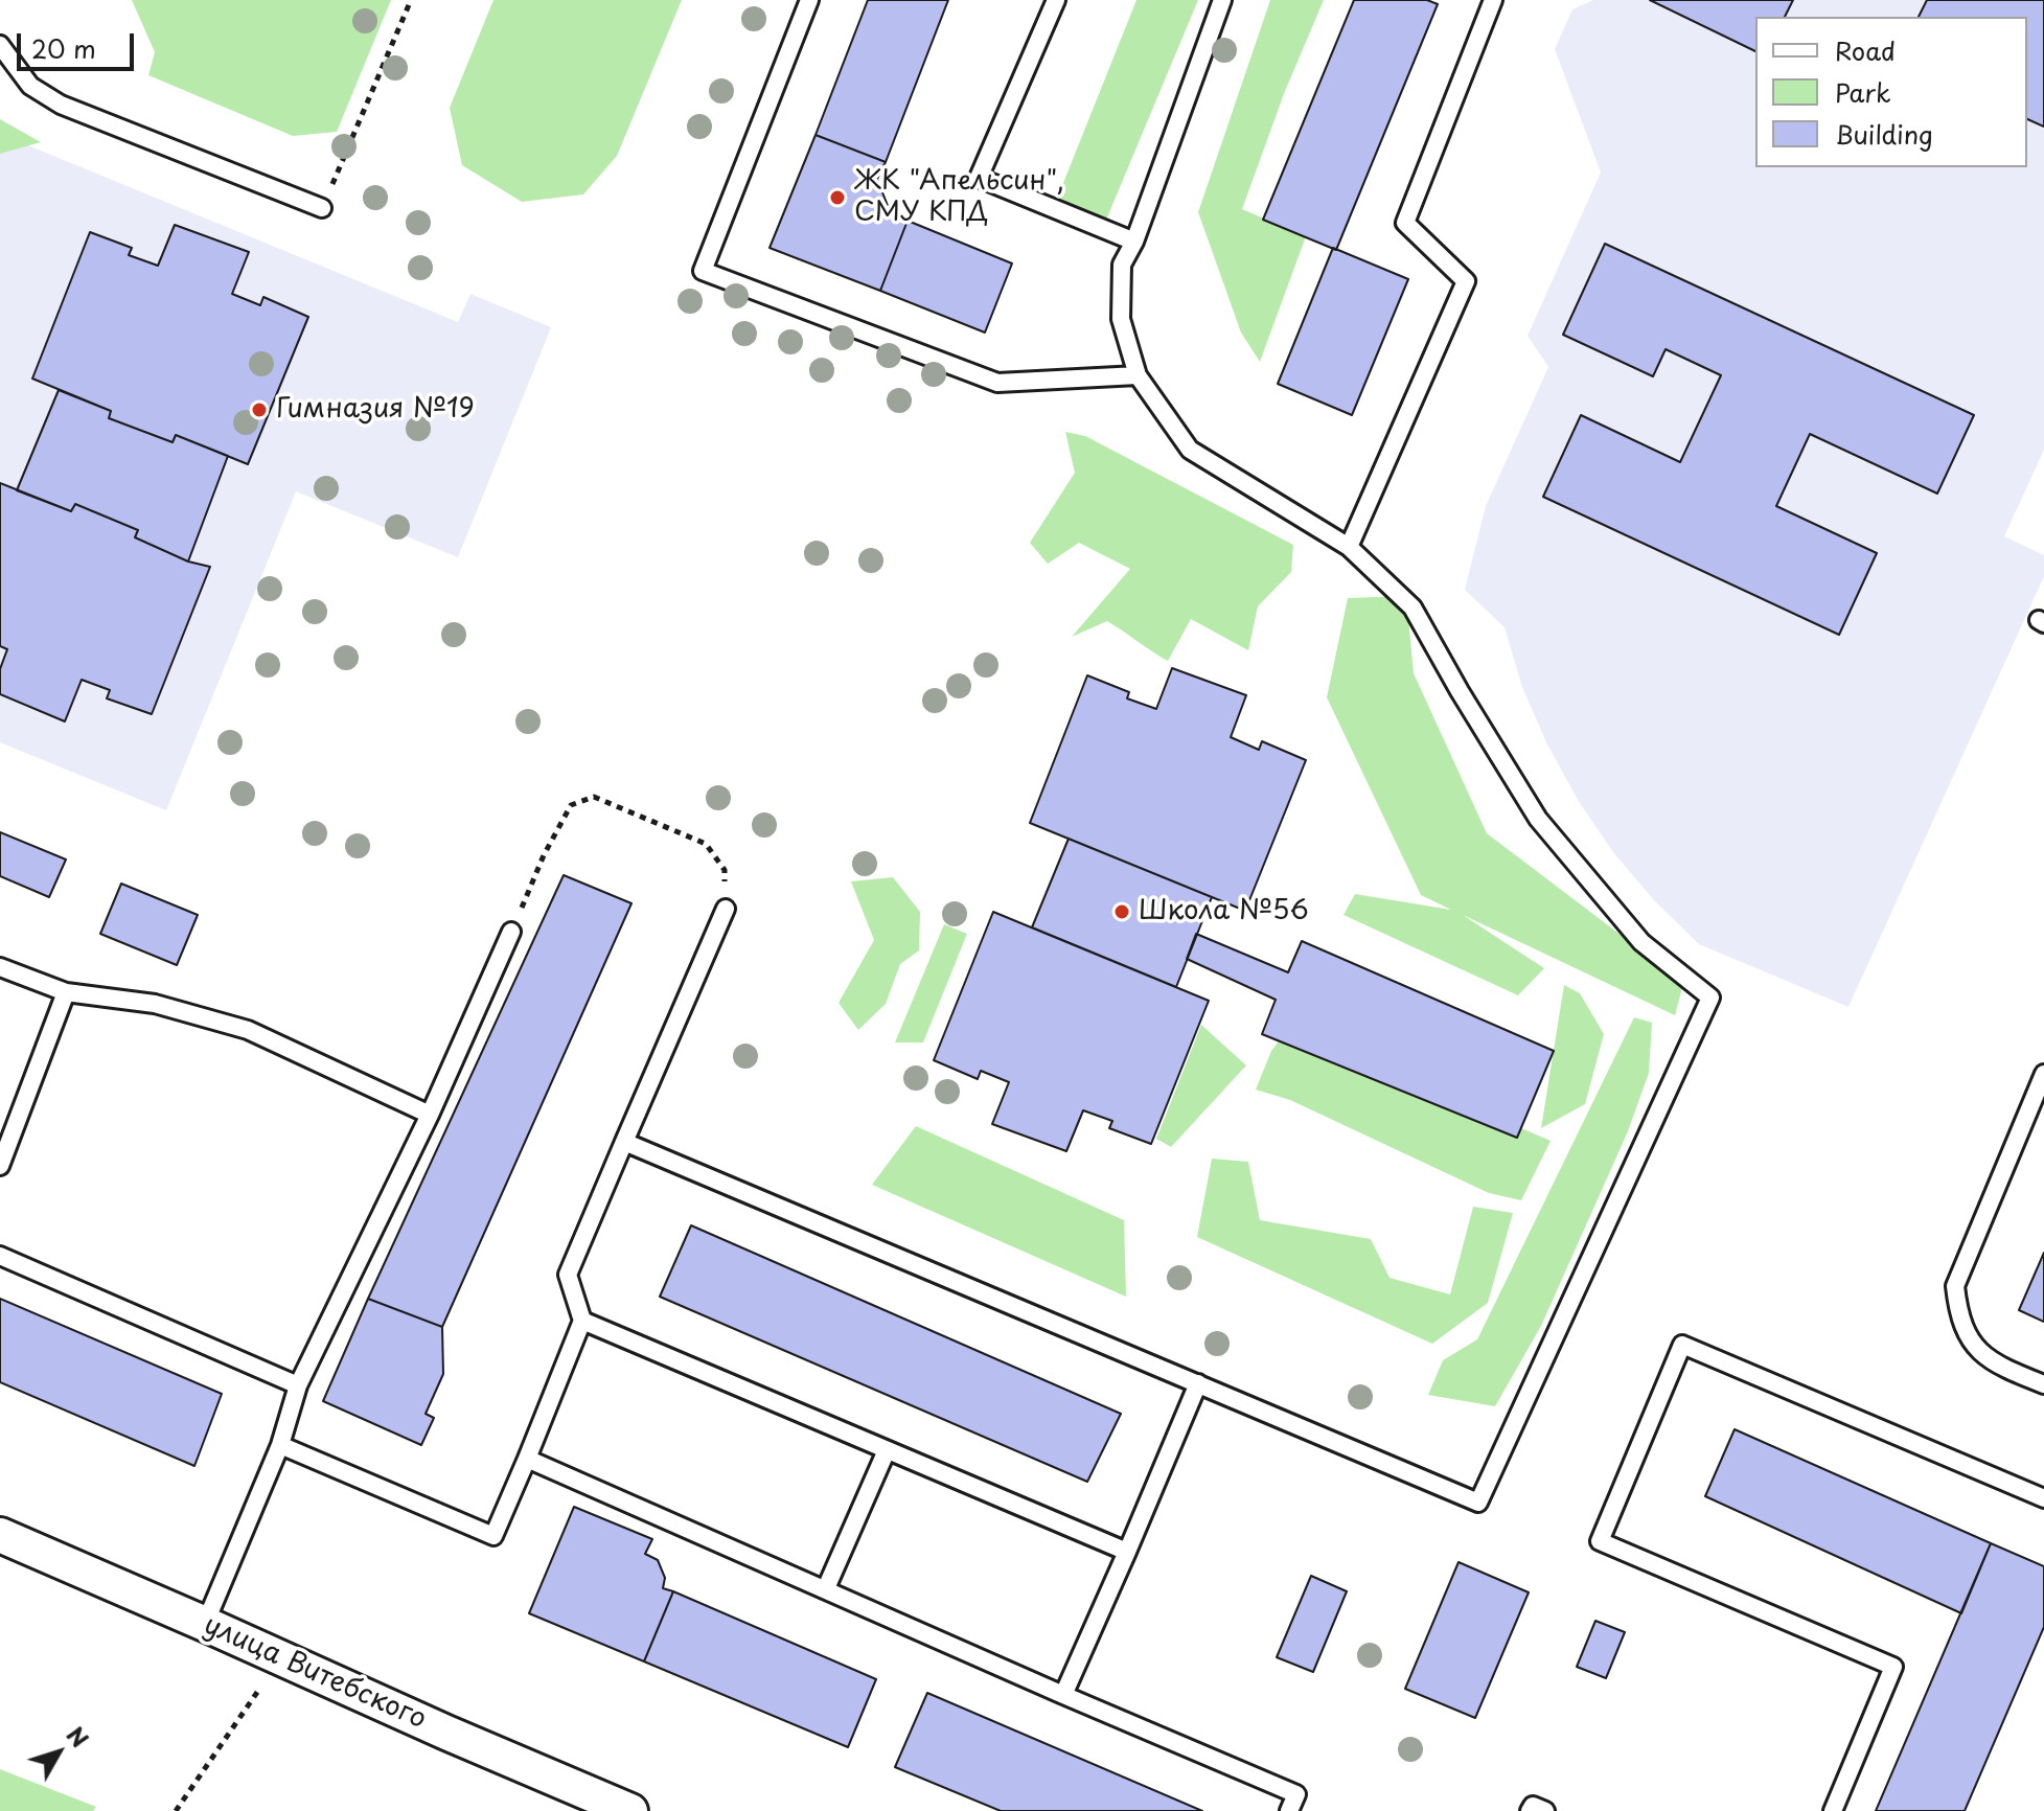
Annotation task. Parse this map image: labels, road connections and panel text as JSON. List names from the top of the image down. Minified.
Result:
{"streets":{"street":["улица Витебского"]},"places":["ЖК \"Апельсин\", СМУ КПД","Гимназия №19","Школа №56"],"legend":["Road","Park","Building"],"scale_bar":"20 m","north":"top right"}
